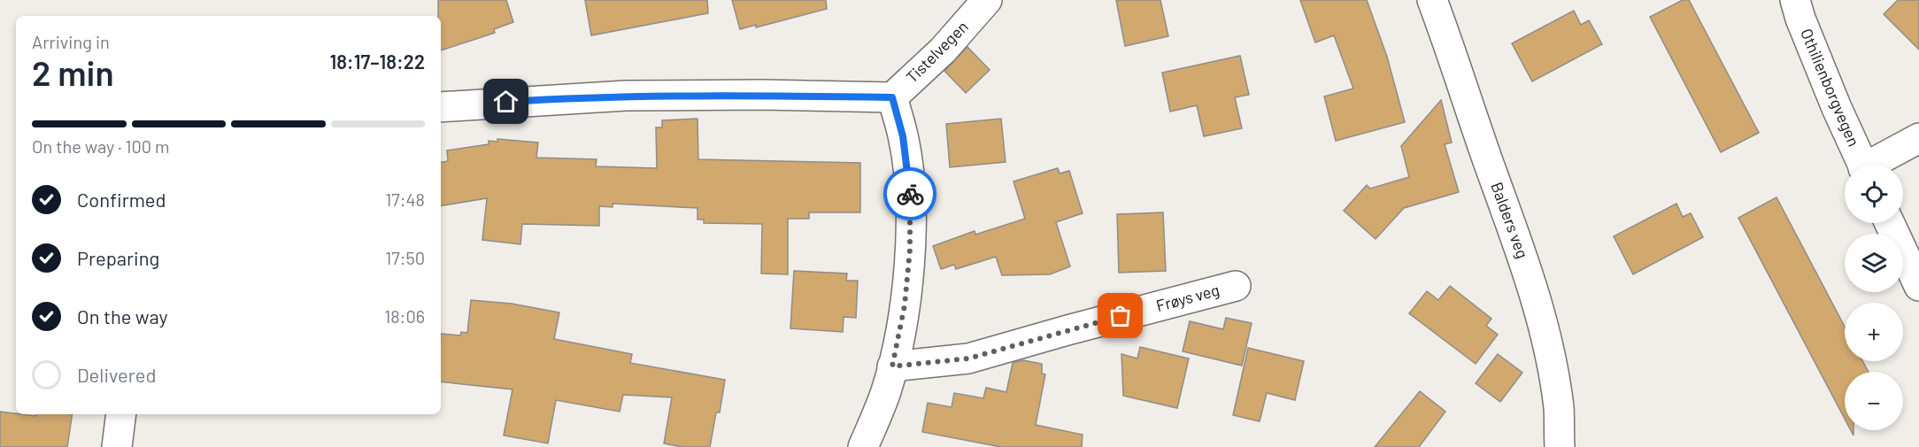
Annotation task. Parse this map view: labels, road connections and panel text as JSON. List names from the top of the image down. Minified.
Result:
{"streets":{"street":["Tistelvegen","Othilienborgvegen","Balders veg","Frøys veg"]},"page":{"heading":["2 min","Arriving in","18:17–18:22"],"bar":"On the way · 100 m","map_buttons":["+","−"],"list":[["Confirmed","17:48"],["Preparing","17:50"],["On the way","18:06"],"Delivered"]}}
